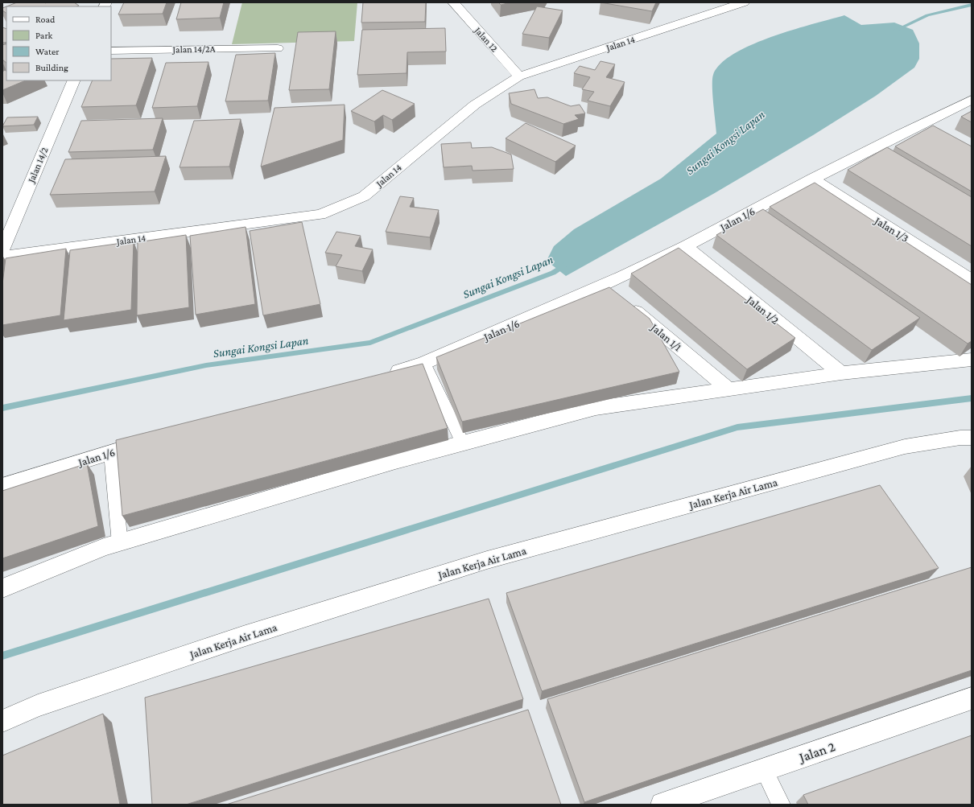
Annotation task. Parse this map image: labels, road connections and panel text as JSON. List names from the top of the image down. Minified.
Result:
{"streets":{"street":["Jalan 12","Jalan 14","Jalan 14/2A","Jalan 14/2","Jalan 1/6","Jalan 1/3","Jalan 1/2","Jalan 1/1","Jalan Kerja Air Lama","Jalan 2"]},"crossings":[["Jalan 12","Jalan 14"],["Jalan 1/6","Jalan 1/3"],["Jalan 1/6","Jalan 1/2"],["Jalan 1/6","Jalan 1/1"]],"water":["Sungai Kongsi Lapan"],"legend":["Road","Park","Water","Building"]}
